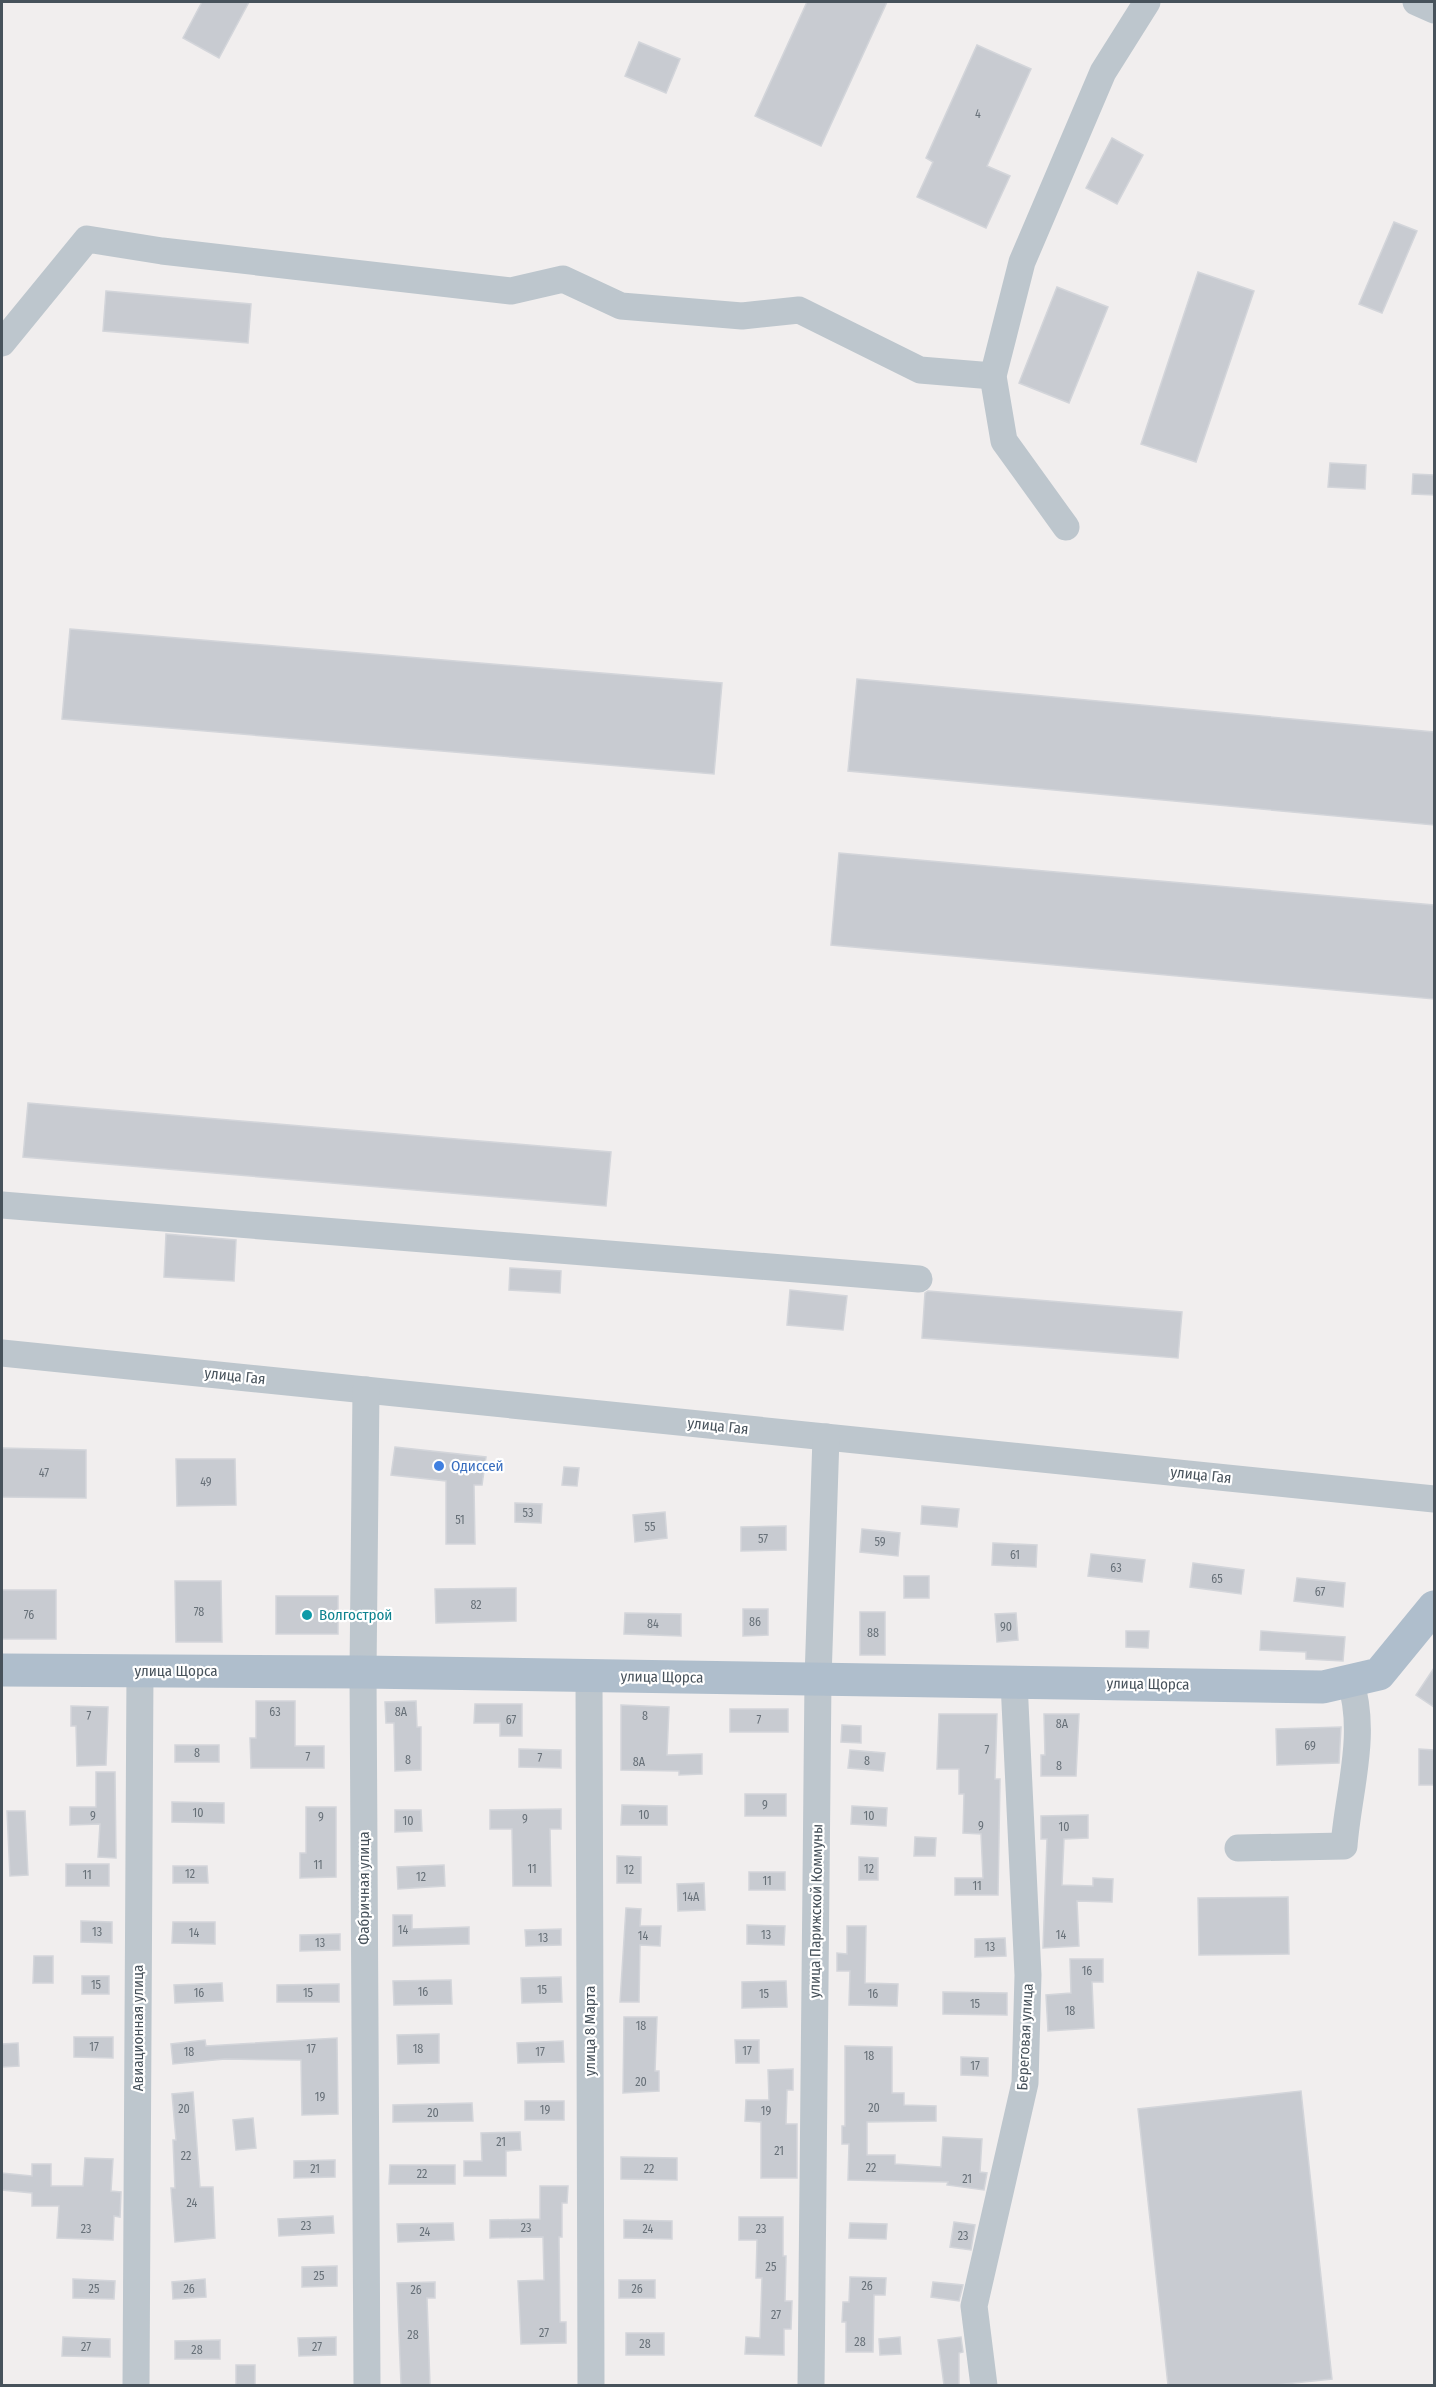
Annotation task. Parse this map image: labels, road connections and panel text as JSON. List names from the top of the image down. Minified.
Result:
{"streets":{"main road":["улица Щорса"],"street":["улица Гая","Фабричная улица","улица Парижской Коммуны","Авиационная улица","улица 8 Марта","Береговая улица"]},"crossings":[["улица Гая","Фабричная улица"],["улица Гая","улица Парижской Коммуны"],["улица Щорса","Фабричная улица"],["улица Щорса","улица Парижской Коммуны"],["улица Щорса","Авиационная улица"],["улица Щорса","улица 8 Марта"],["улица Щорса","Береговая улица"]],"places":["Одиссей","Волгострой"],"house_numbers":["4","47","49","53","51","55","57","59","61","63","65","67","82","78","76","86","84","90","88","63","8А","7","8","67","7","8А","69","7","8","7","7","8","8","8А","8","9","10","10","9","10","9","9","10","9","10","11","11","12","12","12","11","12","11","11","14А","14","13","14","13","14","14","13","13","13","16","15","15","16","16","15","15","16","15","18","18","17","17","18","17","18","17","18","17","20","19","20","20","19","19","20","21","21","22","22","21","22","22","21","24","23","23","23","24","23","24","23","25","25","26","25","26","26","26","27","27","28","28","28","27","27","28"]}
